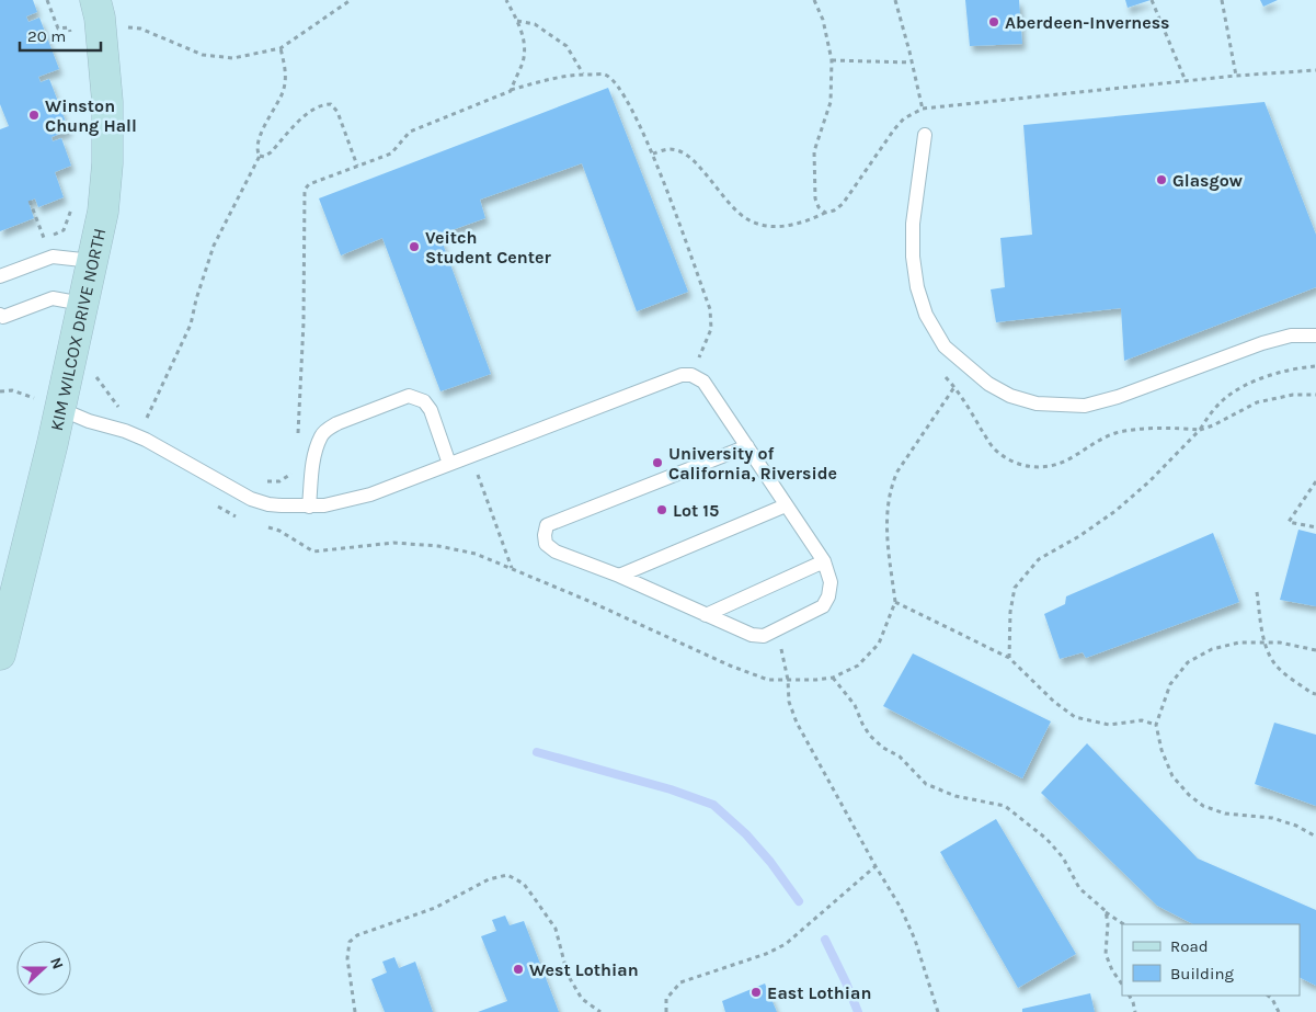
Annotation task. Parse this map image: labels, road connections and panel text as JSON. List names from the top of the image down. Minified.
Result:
{"streets":{"street":["KIM WILCOX DRIVE NORTH"]},"places":["Aberdeen-Inverness","Winston Chung Hall","Glasgow","Veitch Student Center","University of California, Riverside","Lot 15","West Lothian","East Lothian"],"legend":["Road","Building"],"scale_bar":"20 m","north":"right"}
